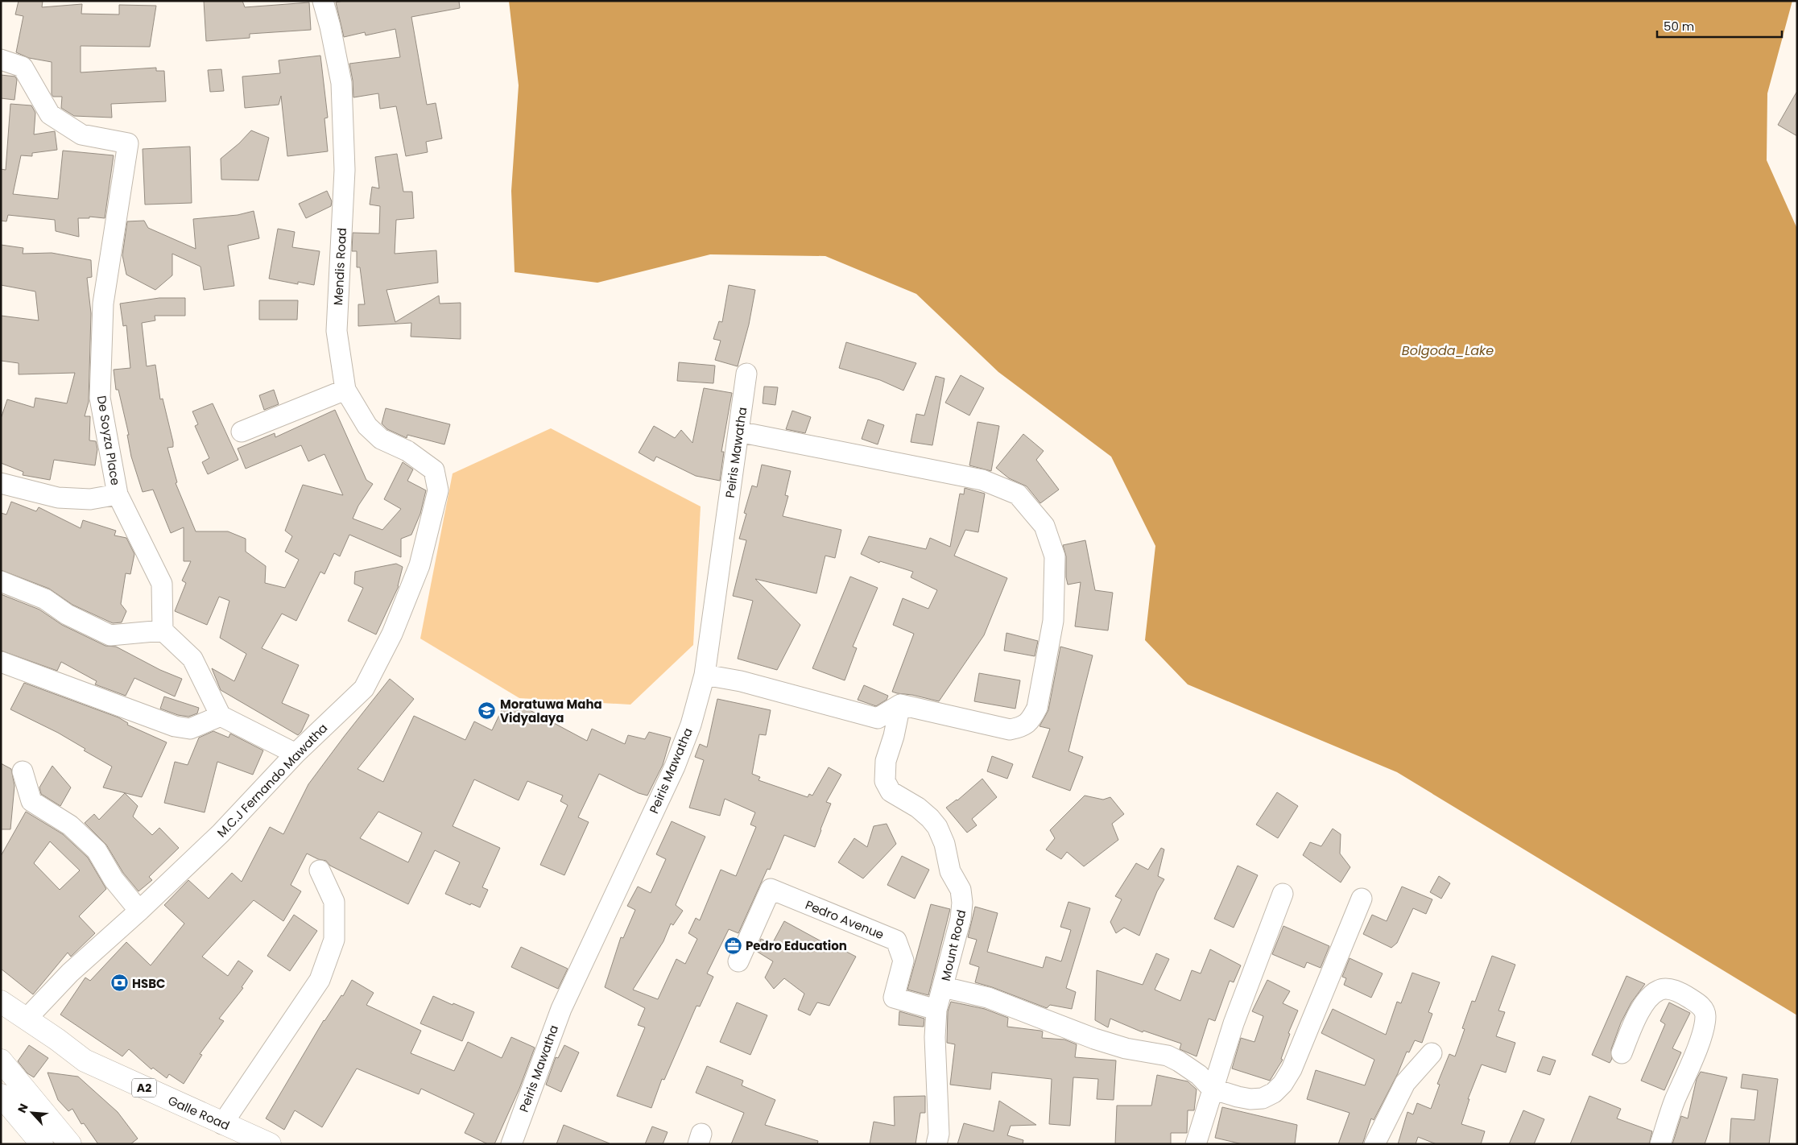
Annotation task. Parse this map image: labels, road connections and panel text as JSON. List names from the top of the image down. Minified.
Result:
{"streets":{"main road":["A2","Galle Road"],"street":["Mendis Road","De Soyza Place","Peiris Mawatha","M.C.J Fernando Mawatha","Pedro Avenue","Mount Road"]},"crossings":[["Mendis Road","M.C.J Fernando Mawatha"],["M.C.J Fernando Mawatha","Galle Road"],["Pedro Avenue","Mount Road"]],"water":["Bolgoda_Lake"],"places":{"school or university":["Moratuwa Maha Vidyalaya"],"office":["Pedro Education"],"bank":["HSBC"]},"scale_bar":"50 m","north":"top left"}
